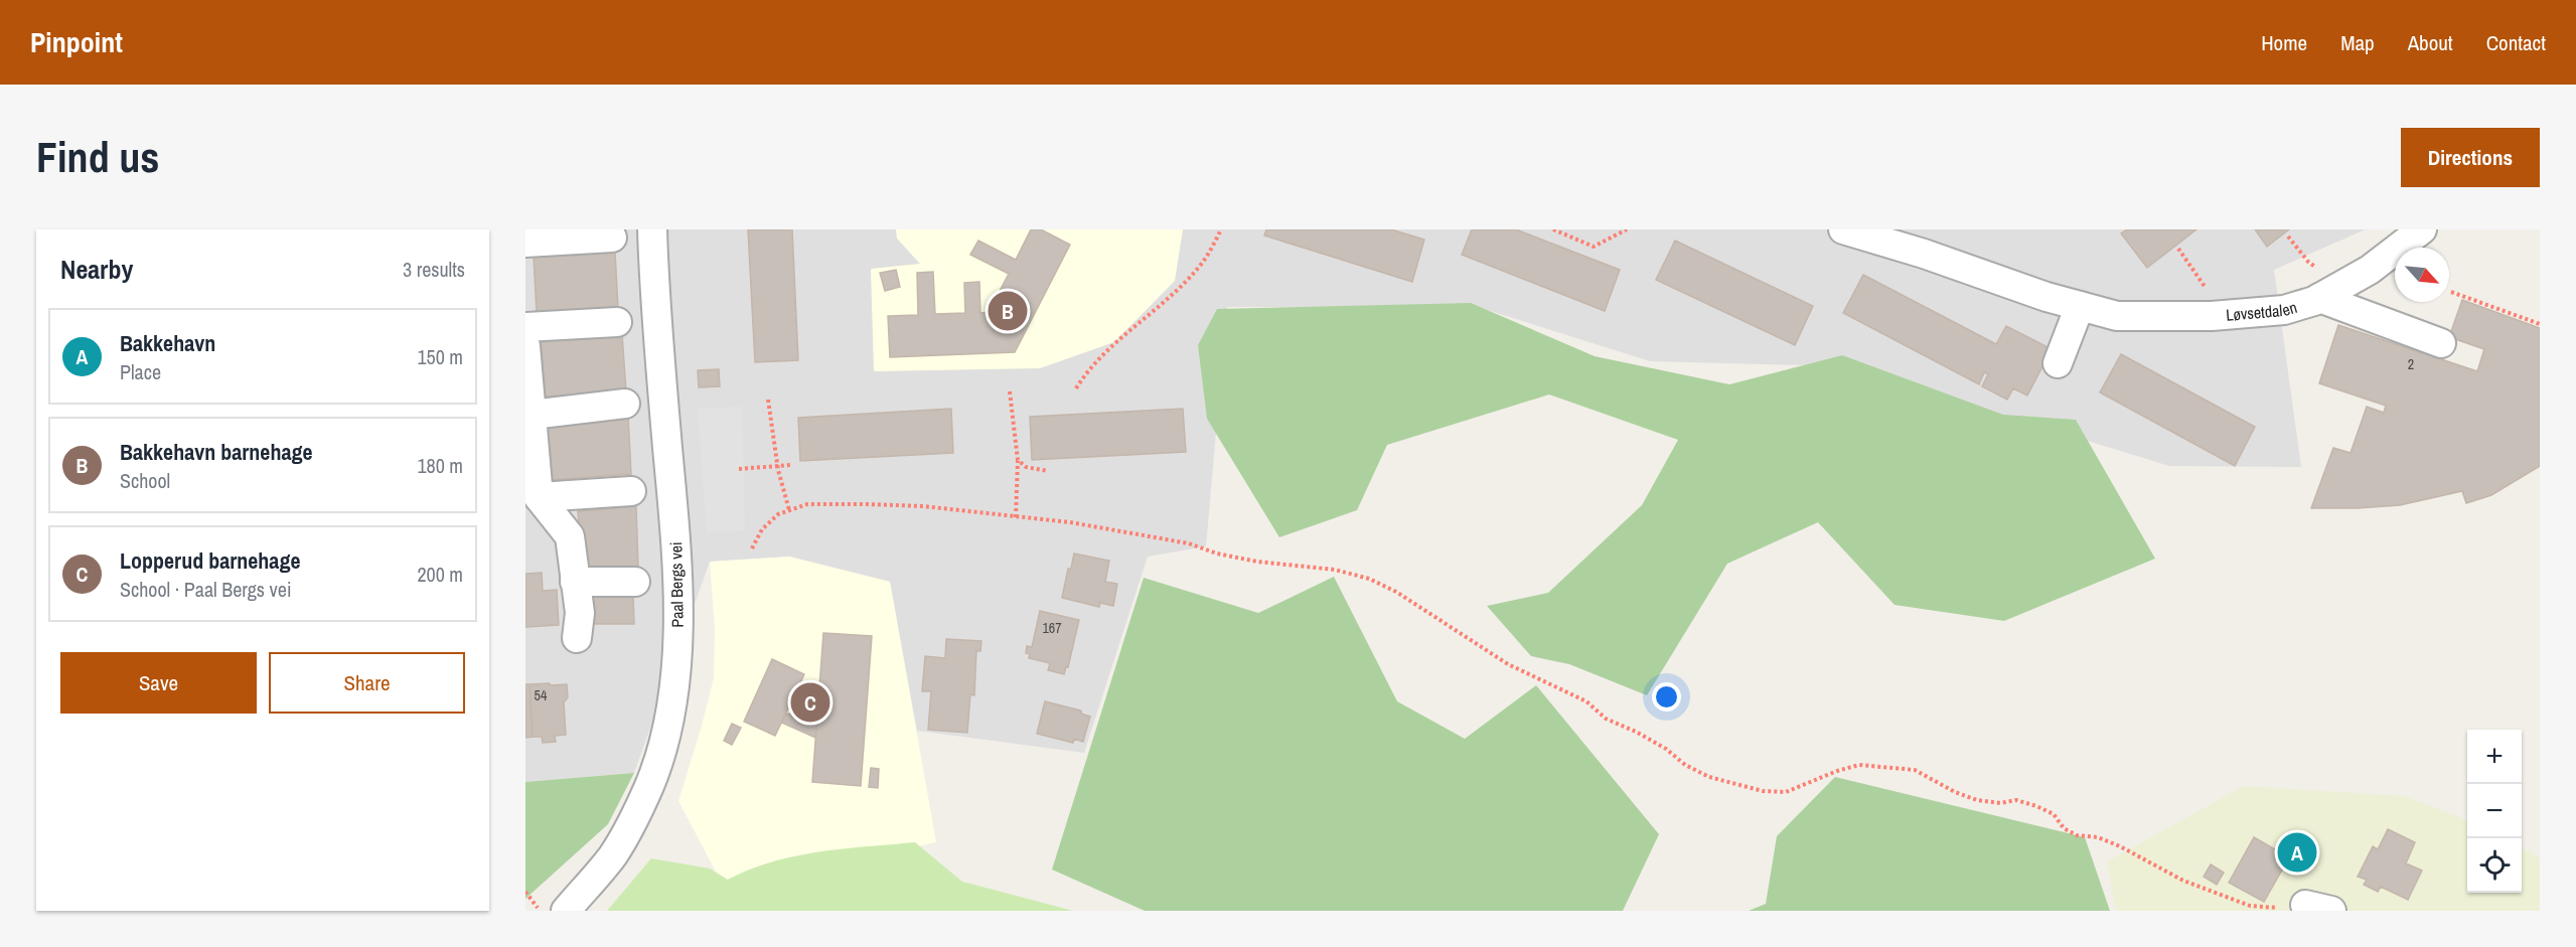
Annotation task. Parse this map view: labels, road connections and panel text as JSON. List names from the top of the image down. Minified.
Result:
{"streets":{"street":["Løvsetdalen","Paal Bergs vei"]},"house_numbers":["2","167","54"],"north":"bottom right","page":{"header":"Pinpoint","nav":["Home","Map","About","Contact"],"buttons":["Directions",["Save","Share"]],"title":"Find us","heading":["Nearby","3 results"],"pins":["B","C","A"],"list":[{"mark":"A","name":"Bakkehavn","note":"Place","value":"150 m"},{"mark":"B","name":"Bakkehavn barnehage","note":"School","value":"180 m"},{"mark":"C","name":"Lopperud barnehage","note":"School · Paal Bergs vei","value":"200 m"}],"map_buttons":["+","−"]}}
